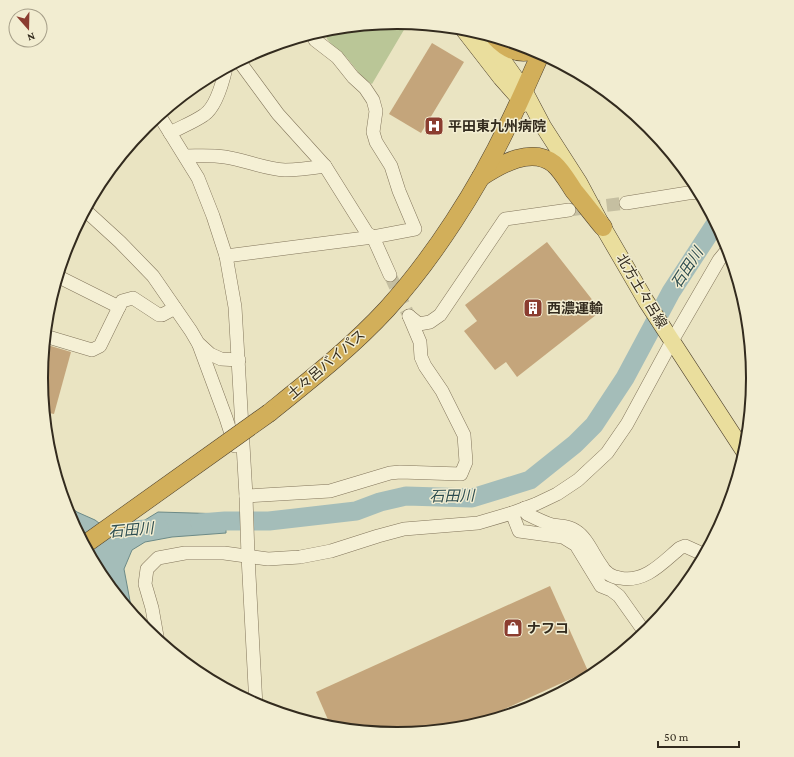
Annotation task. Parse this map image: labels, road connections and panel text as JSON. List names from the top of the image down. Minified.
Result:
{"streets":{"highway":["土々呂バイパス"],"main road":["北方土々呂線"]},"crossings":[["北方土々呂線","土々呂バイパス"]],"water":["石田川"],"places":{"hospital":["平田東九州病院"],"building":["西濃運輸"],"shop":["ナフコ"]},"scale_bar":"50 m","north":"bottom"}
